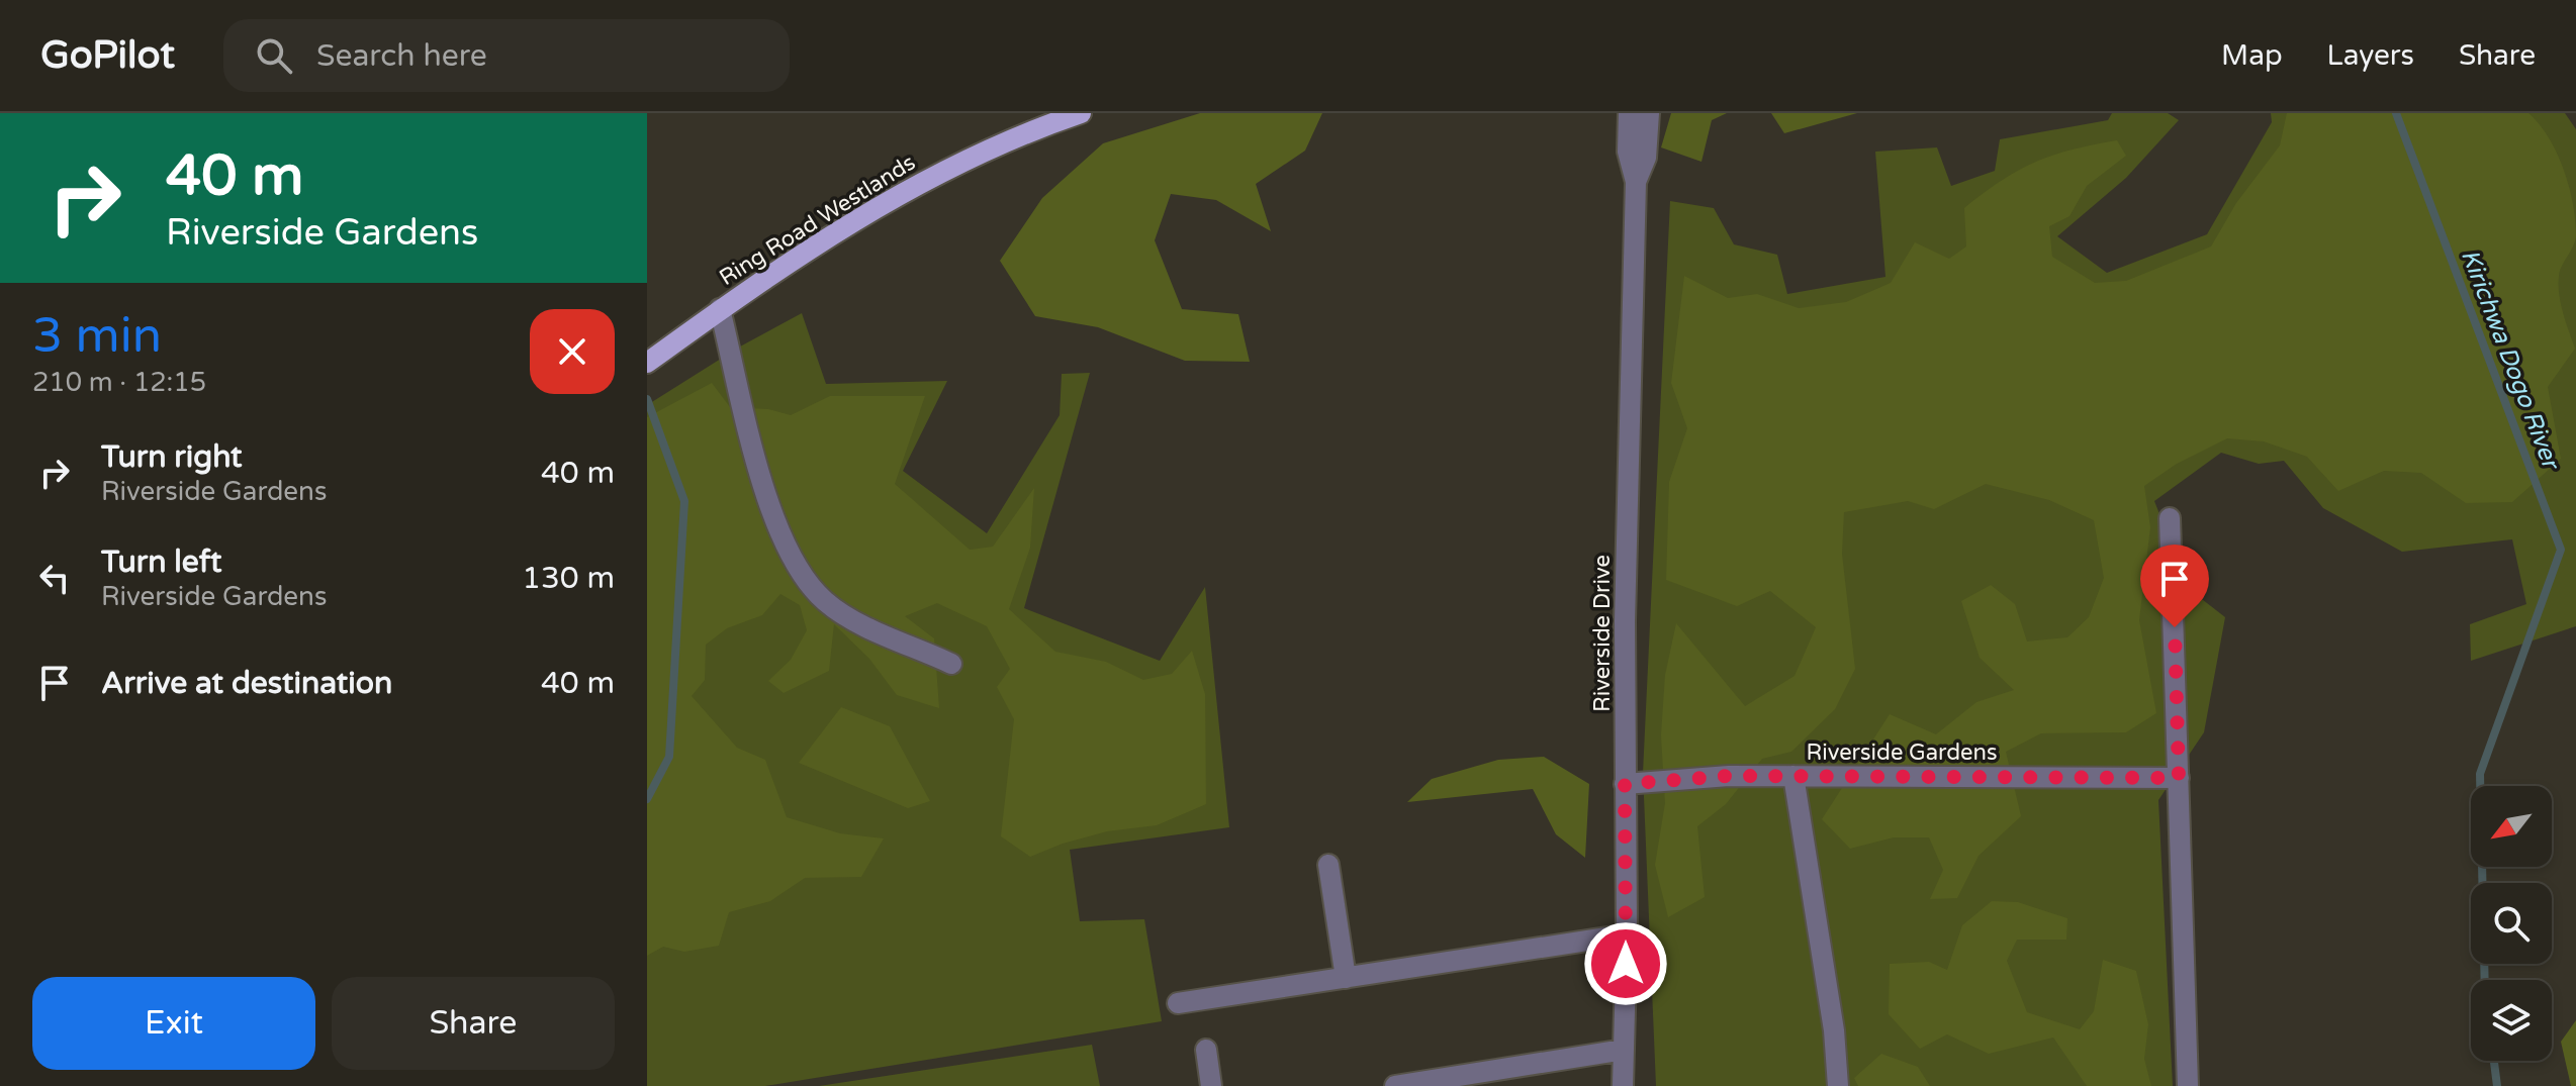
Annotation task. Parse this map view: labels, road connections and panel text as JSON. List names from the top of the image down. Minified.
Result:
{"streets":{"main road":["Ring Road Westlands"],"street":["Riverside Drive","Riverside Gardens"]},"crossings":[["Riverside Drive","Riverside Gardens"]],"water":["Kirichwa Dogo River"],"north":"bottom left","page":{"header":"GoPilot","search":"Search here","nav":["Map","Layers","Share"],"turn":["40 m","Riverside Gardens"],"heading":["3 min","210 m · 12:15"],"list":[{"name":"Turn right","note":"Riverside Gardens","value":"40 m"},{"name":"Turn left","note":"Riverside Gardens","value":"130 m"},{"name":"Arrive at destination","value":"40 m"}],"buttons":["Exit","Share"]}}
